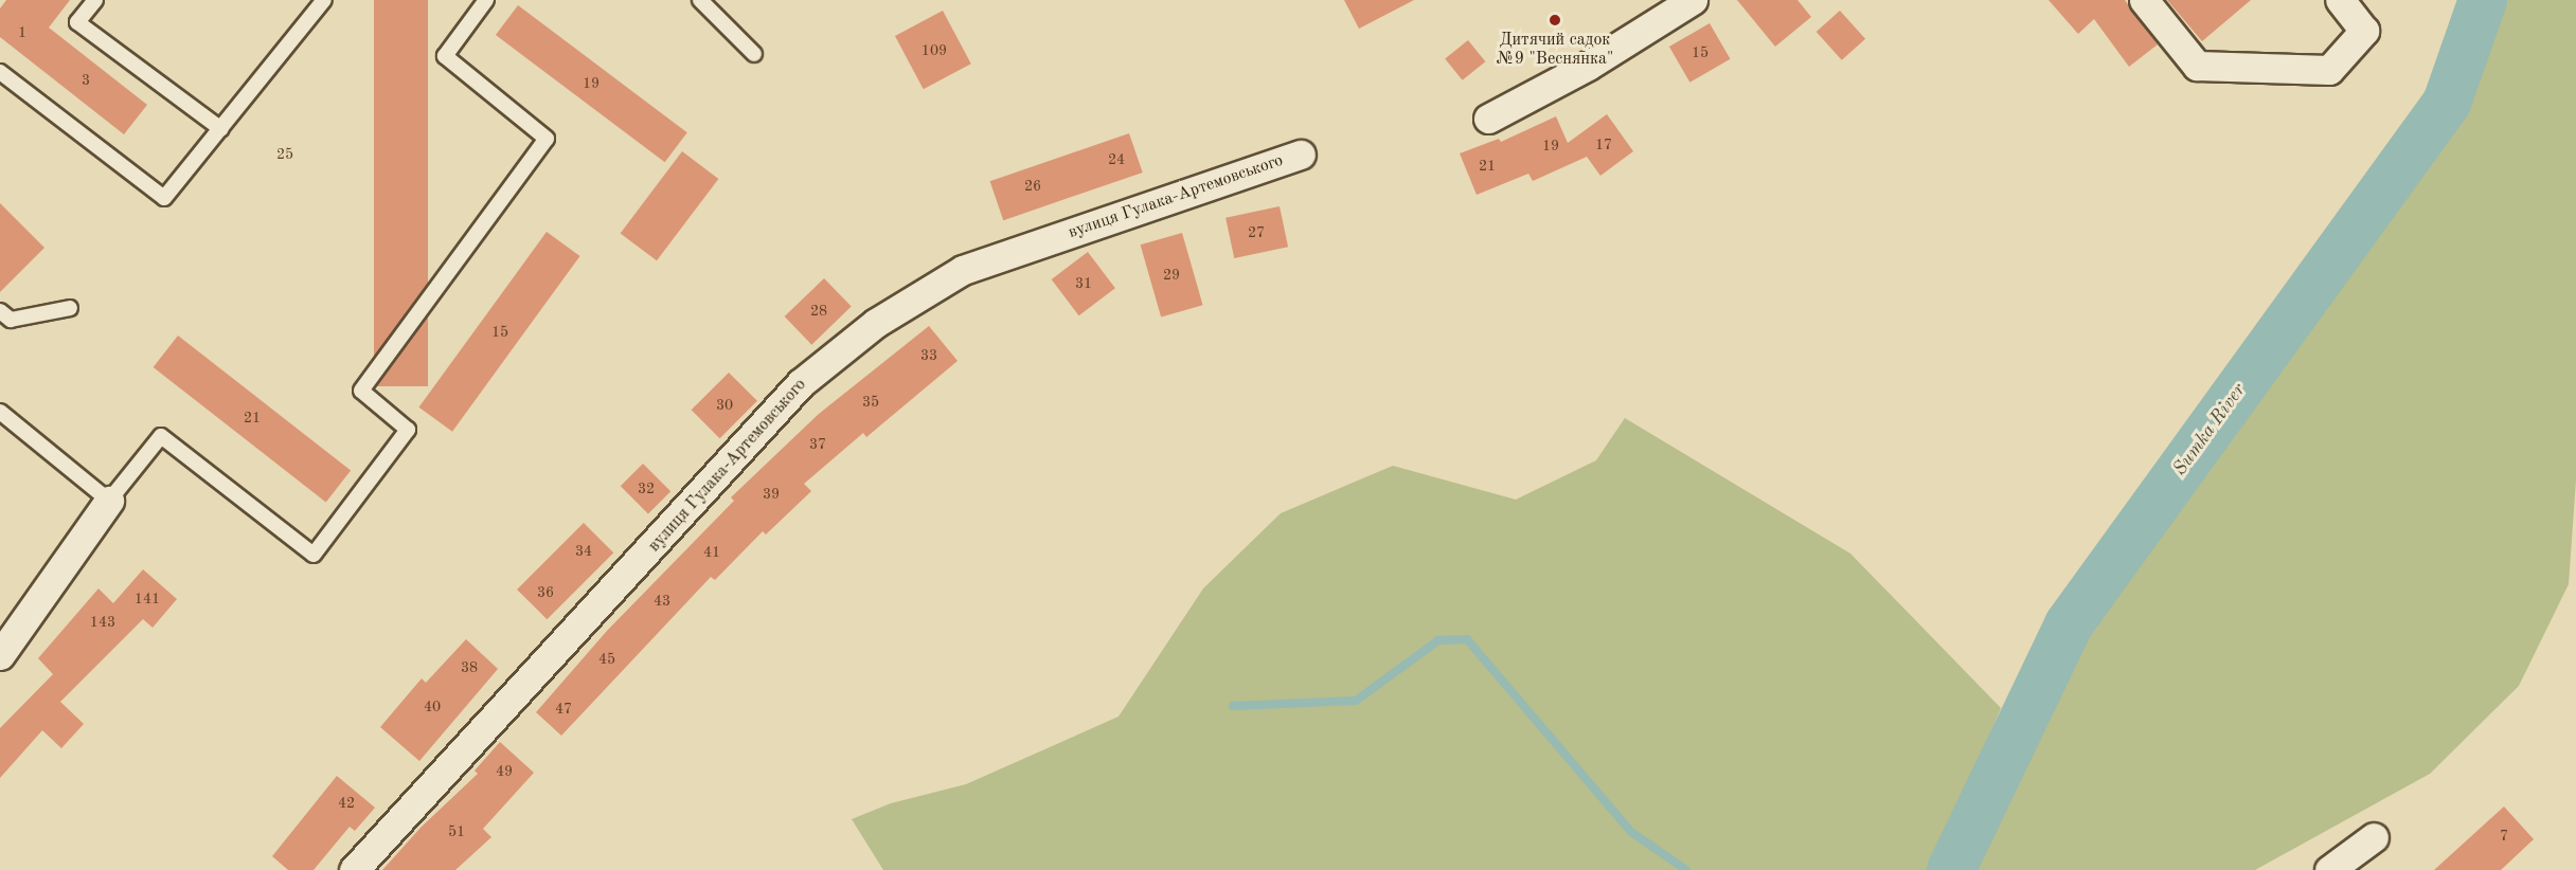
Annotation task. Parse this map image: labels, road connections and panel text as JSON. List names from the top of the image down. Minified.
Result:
{"streets":{"street":["вулиця Гулака-Артемовського"]},"water":["Sumka River"],"places":["Дитячий садок №9 \"Веснянка\""],"house_numbers":["1","109","15","3","19","17","19","25","24","21","26","27","29","31","28","15","33","35","30","21","37","32","39","34","41","36","141","43","143","45","38","40","47","49","42","51","7"]}
